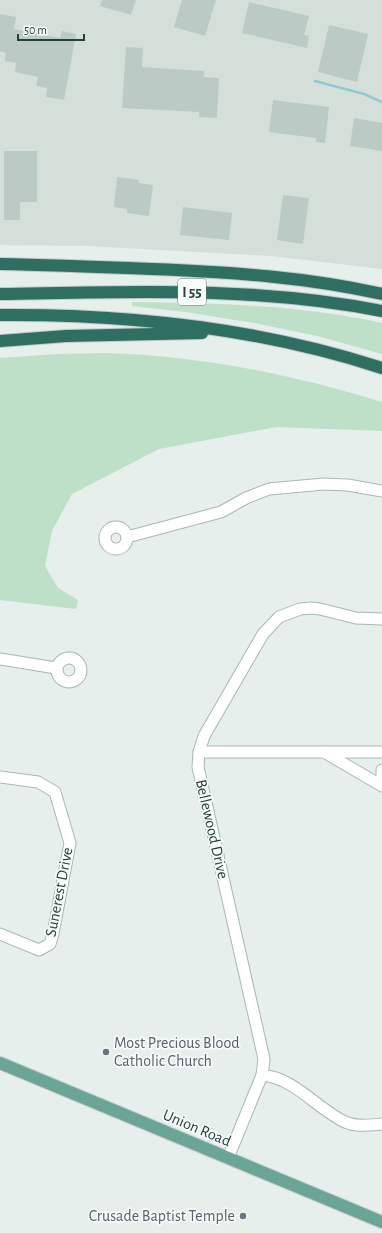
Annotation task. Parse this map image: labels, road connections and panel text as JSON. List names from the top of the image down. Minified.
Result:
{"streets":{"highway":["I 55"],"main road":["Union Road"],"street":["Bellewood Drive","Sunerest Drive"]},"crossings":[["Bellewood Drive","Union Road"]],"places":["Most Precious Blood Catholic Church","Crusade Baptist Temple"],"scale_bar":"50 m"}
